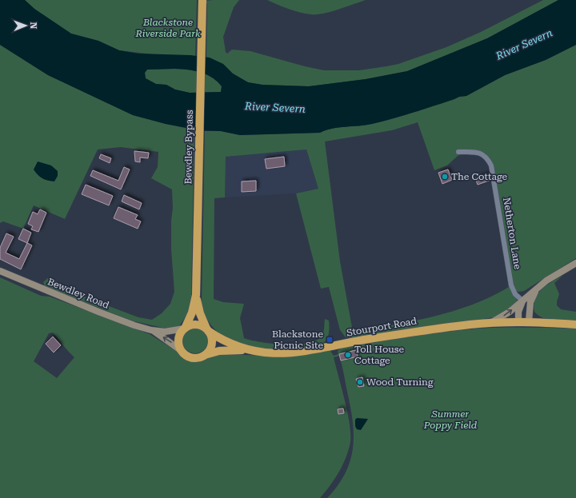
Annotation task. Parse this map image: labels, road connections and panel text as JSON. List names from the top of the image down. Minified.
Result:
{"streets":{"highway":["Bewdley Bypass","Stourport Road"],"main road":["Bewdley Road"],"street":["Netherton Lane"]},"crossings":[["Bewdley Bypass","Bewdley Road"],["Bewdley Bypass","Stourport Road"],["Bewdley Road","Stourport Road"]],"water":["River Severn"],"parks":["Blackstone Riverside Park","Summer Poppy Field"],"places":{"other":["The Cottage","Toll House Cottage","Wood Turning"],"transit":["Blackstone Picnic Site"]},"north":"right"}
